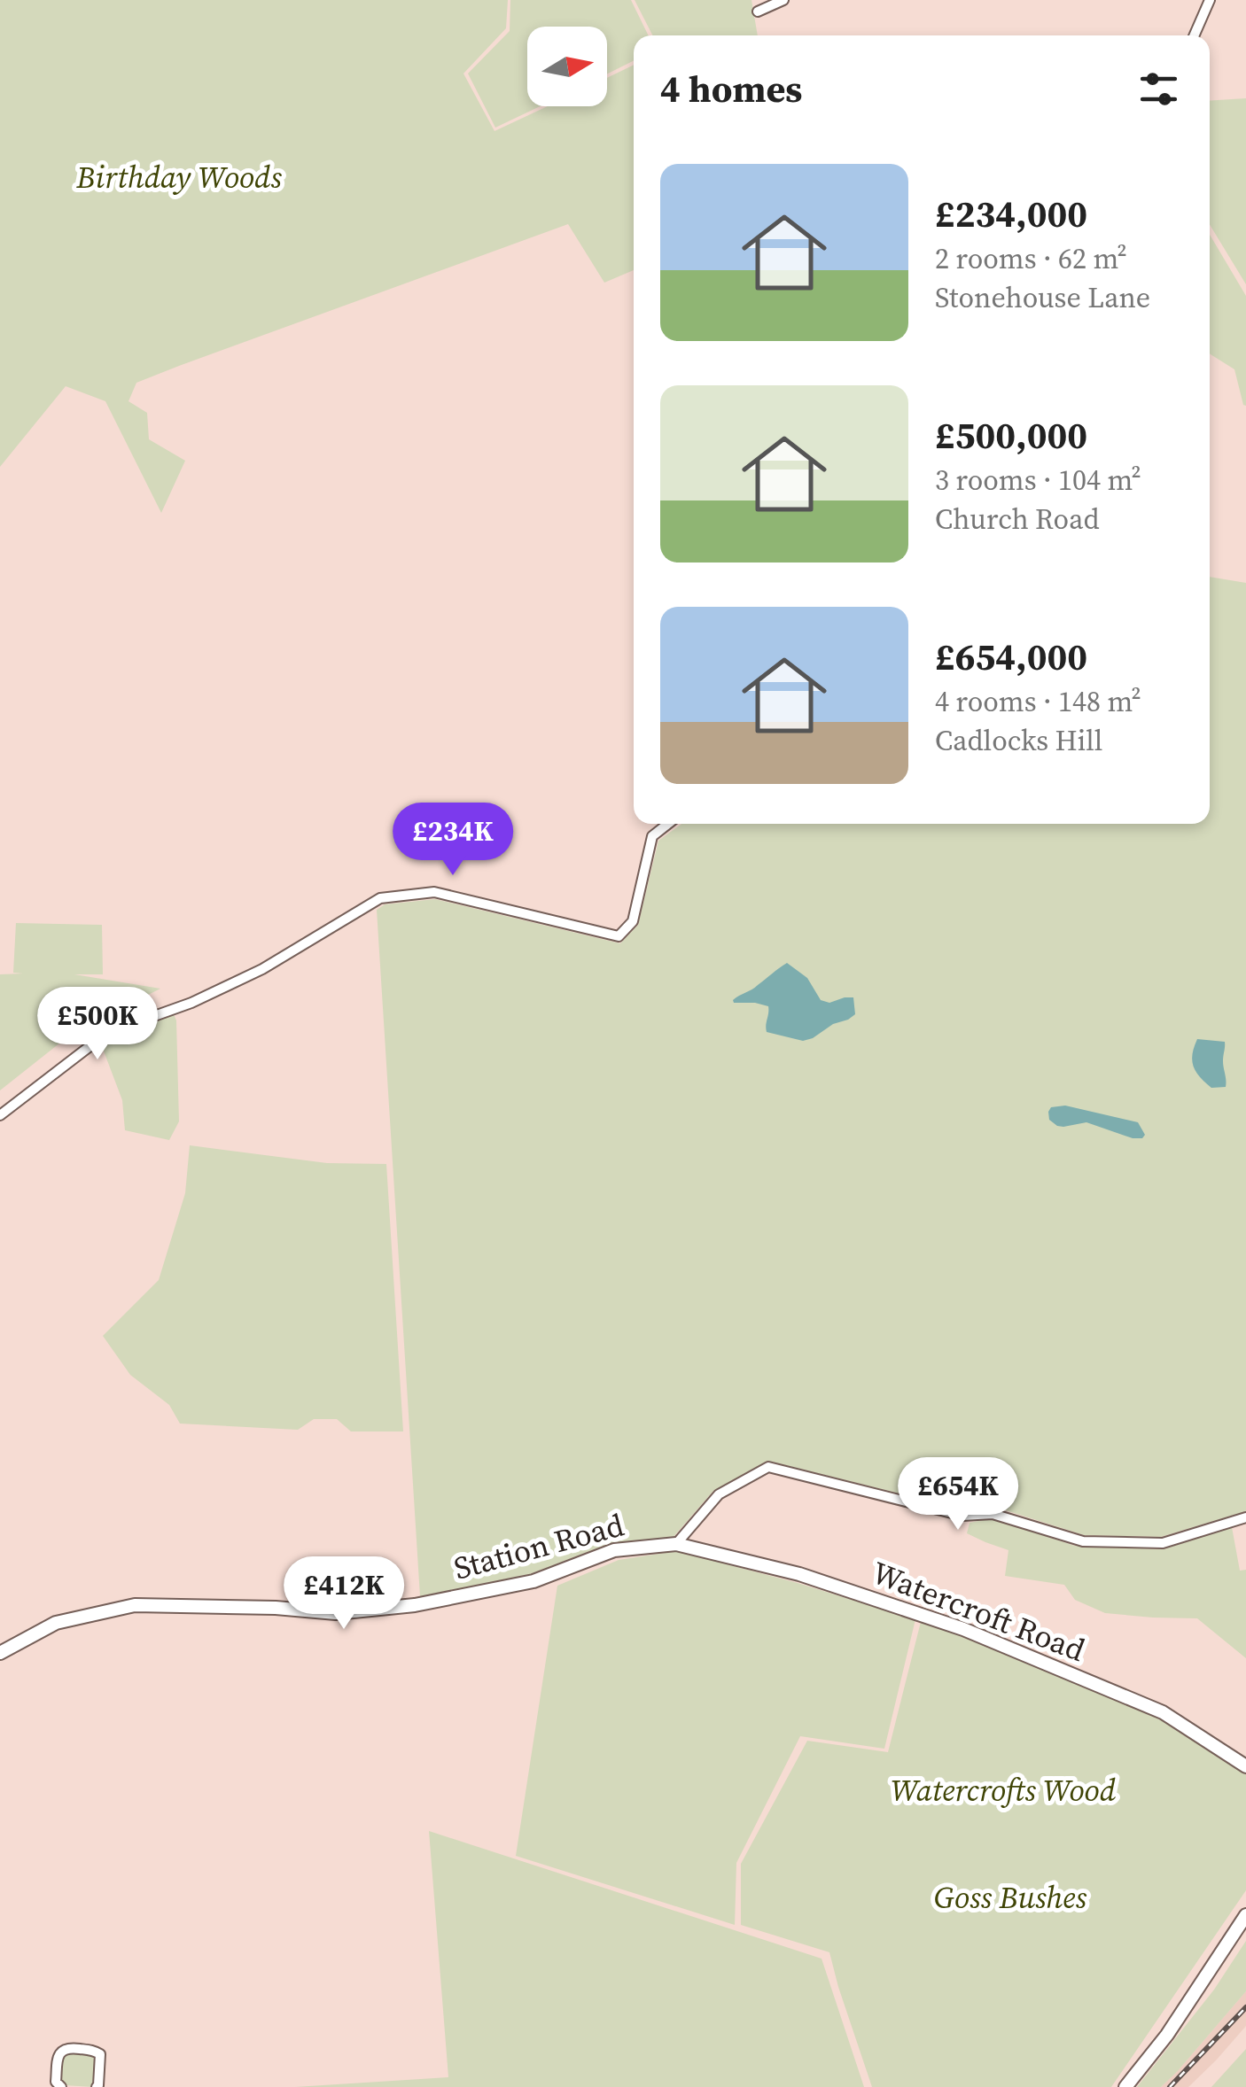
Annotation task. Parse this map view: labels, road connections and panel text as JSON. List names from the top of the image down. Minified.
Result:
{"streets":{"street":["Station Road","Watercroft Road"]},"crossings":[["Station Road","Watercroft Road"]],"parks":["Birthday Woods","Watercrofts Wood","Goss Bushes"],"north":"right","page":{"heading":"4 homes","list":[{"name":"£234,000","note":"2 rooms · 62 m² · Stonehouse Lane"},{"name":"£500,000","note":"3 rooms · 104 m² · Church Road"},{"name":"£654,000","note":"4 rooms · 148 m² · Cadlocks Hill"}],"price":["£234K","£500K","£654K","£412K"]}}
